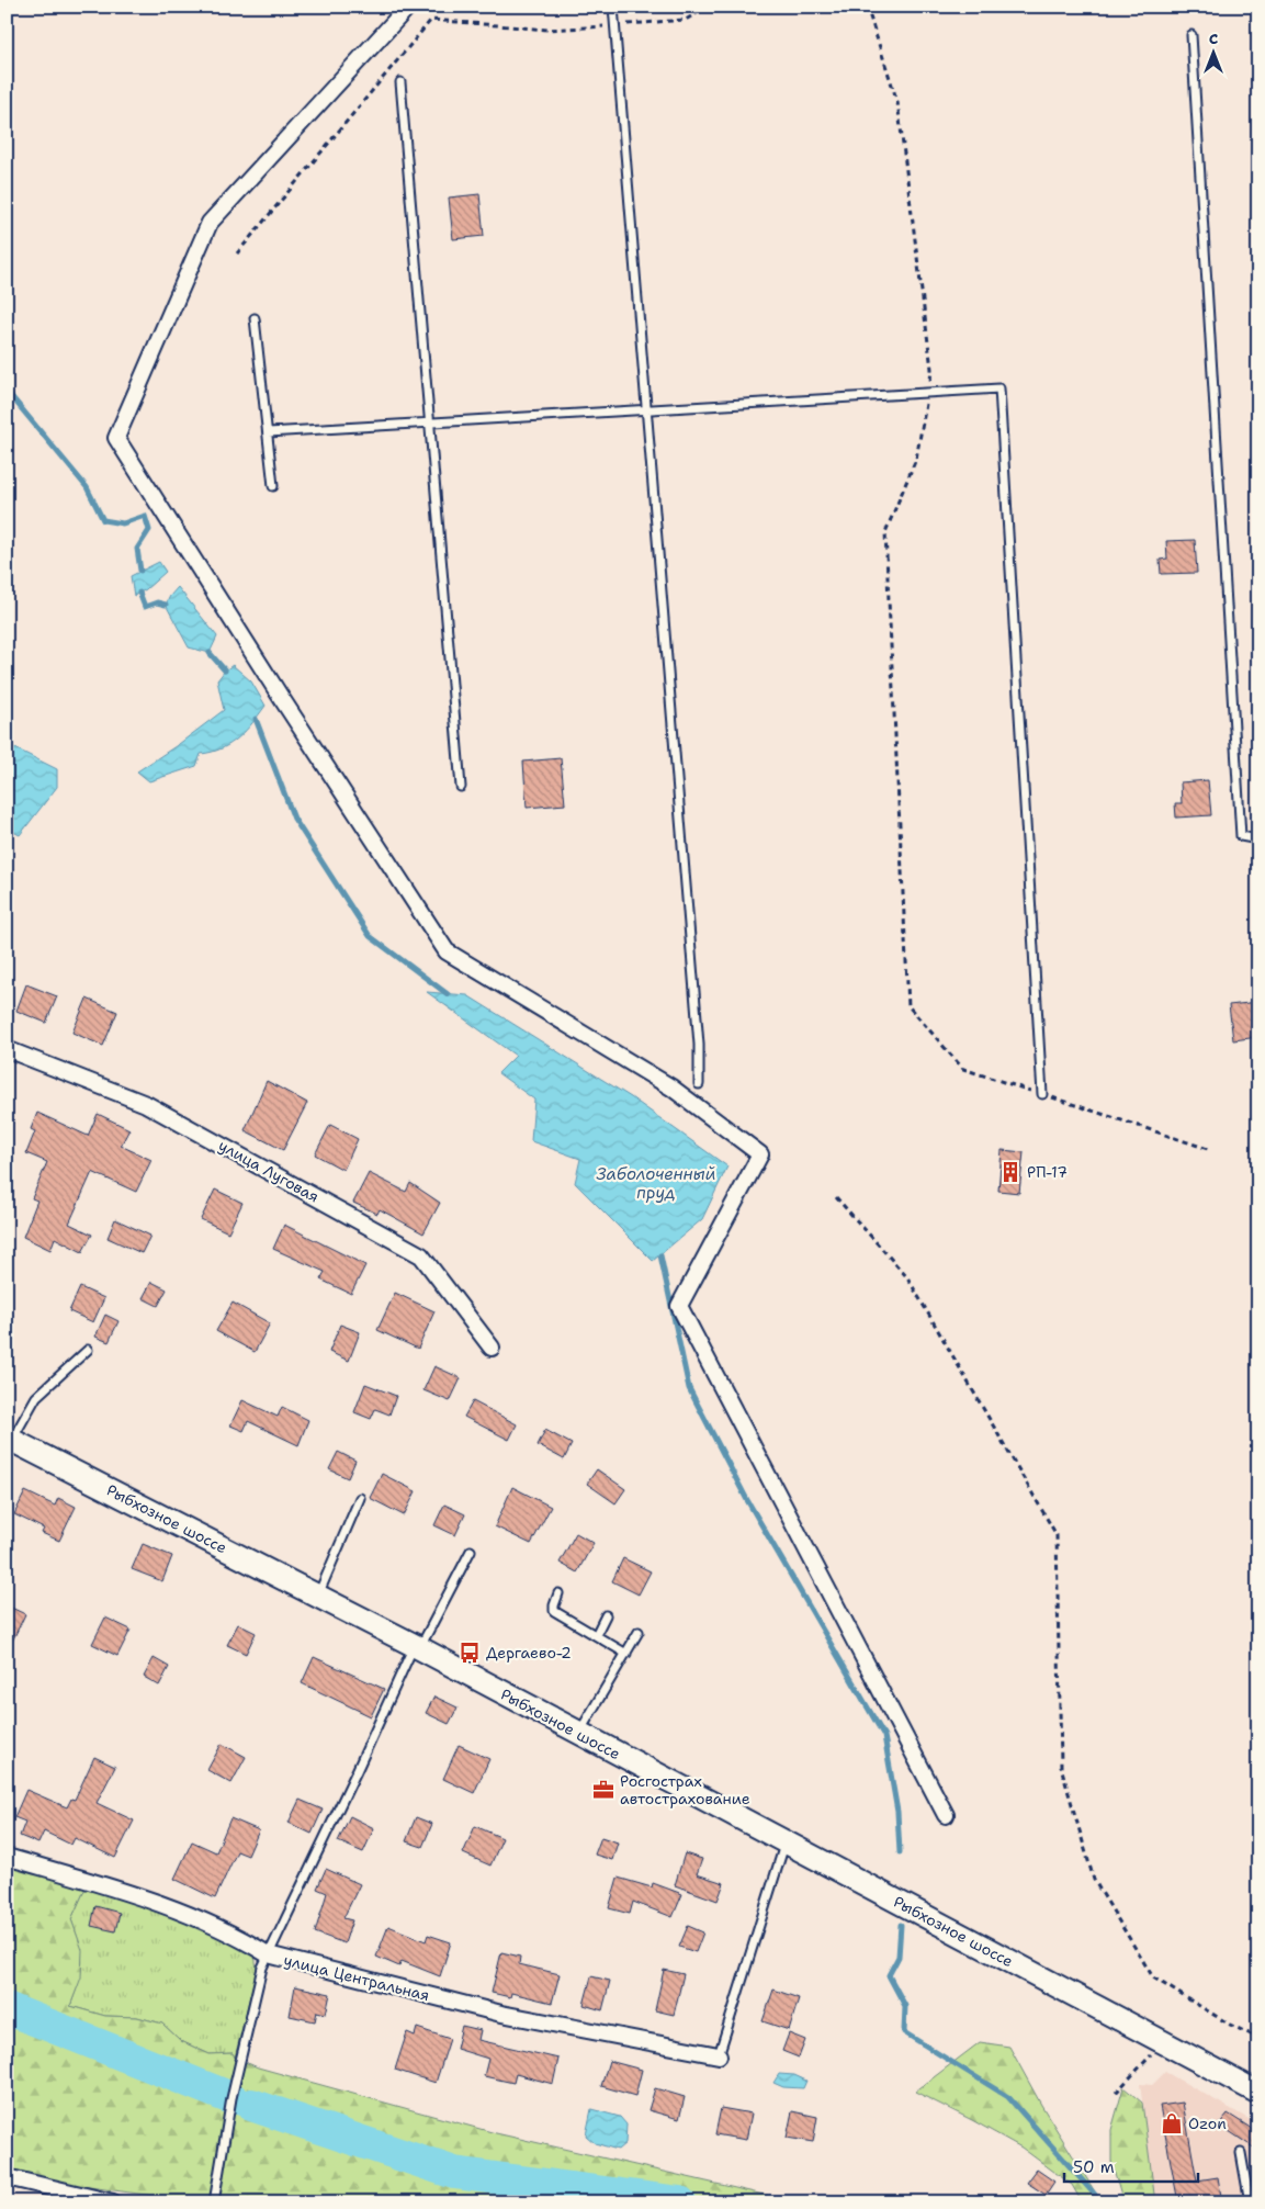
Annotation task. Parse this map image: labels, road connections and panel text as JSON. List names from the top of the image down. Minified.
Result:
{"streets":{"main road":["Рыбхозное шоссе"],"street":["улица Луговая","улица Центральная"]},"water":["Заболоченный пруд"],"places":{"building":["РП-17"],"bus stop":["Дергаево-2"],"office":["Росгострах автострахование"],"shop":["Ozon"]},"scale_bar":"50 m","north":"top"}
